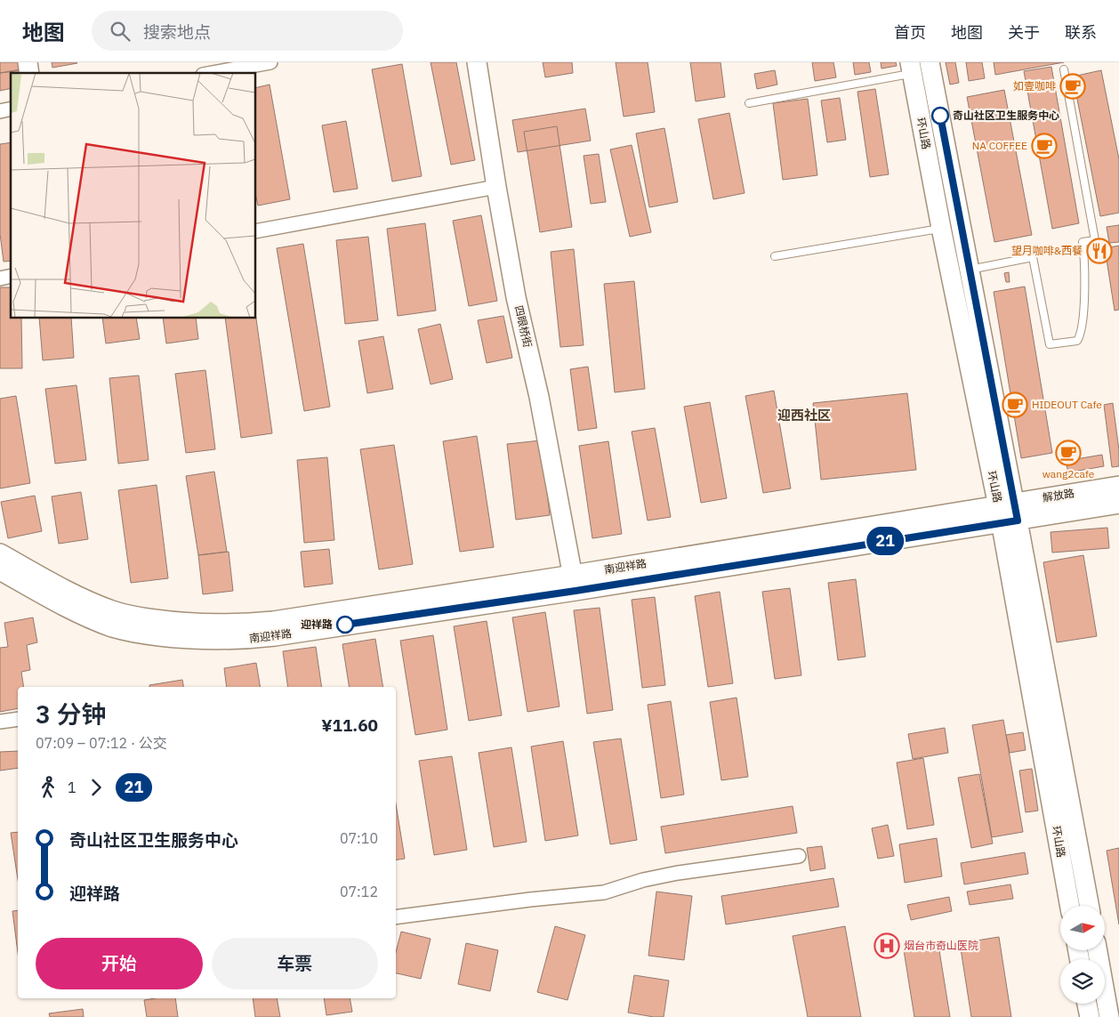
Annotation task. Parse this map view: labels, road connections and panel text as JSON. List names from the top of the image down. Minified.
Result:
{"streets":{"main road":["环山路","四眼桥街","解放路","南迎祥路"]},"crossings":[["环山路","解放路"],["环山路","南迎祥路"],["四眼桥街","南迎祥路"],["解放路","南迎祥路"]],"districts":["迎西社区"],"places":{"cafe":["如壹咖啡","NA COFFEE","HIDEOUT Cafe","wang2cafe"],"other":["奇山社区卫生服务中心","迎祥路"],"restaurant":["望月咖啡&西餐"],"hospital":["烟台市奇山医院"]},"lines":["bus line 21"],"north":"right","page":{"header":"地图","search":"搜索地点","nav":["首页","地图","关于","联系"],"on_map":"21","heading":["3 分钟","07:09 – 07:12 · 公交","¥11.60"],"legs":["1","21"],"list":[{"name":"奇山社区卫生服务中心","value":"07:10"},{"name":"迎祥路","value":"07:12"}],"buttons":["开始","车票"]}}
